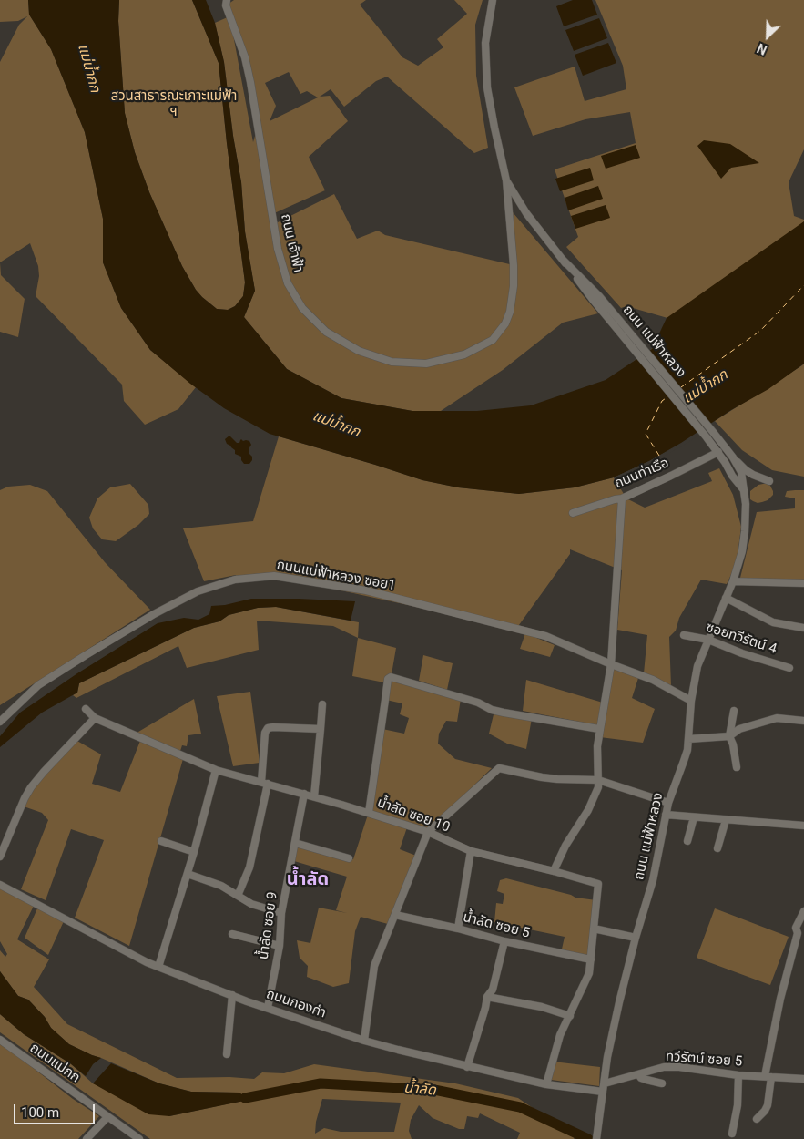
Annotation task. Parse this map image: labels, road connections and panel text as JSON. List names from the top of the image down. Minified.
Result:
{"streets":{"street":["ถนน เจ้าฟ้า","ถนน แม่ฟ้าหลวง","ถนนท่าเรือ","ถนนแม่ฟ้าหลวง ซอย1","ซอยทวีรัตน์ 4","น้ำลัด ซอย 10","น้ำลัด ซอย 9","น้ำลัด ซอย 5","ถนนกองคำ","ทวีรัตน์ ซอย 5","ถนนแม่กก"]},"crossings":[["ถนน เจ้าฟ้า","ถนน แม่ฟ้าหลวง"],["ถนน แม่ฟ้าหลวง","ถนนท่าเรือ"],["ถนน แม่ฟ้าหลวง","ถนนแม่ฟ้าหลวง ซอย1"],["ถนน แม่ฟ้าหลวง","ซอยทวีรัตน์ 4"],["ถนน แม่ฟ้าหลวง","ถนนกองคำ"],["ถนน แม่ฟ้าหลวง","ทวีรัตน์ ซอย 5"],["น้ำลัด ซอย 10","น้ำลัด ซอย 9"],["น้ำลัด ซอย 10","น้ำลัด ซอย 5"],["น้ำลัด ซอย 10","ถนนกองคำ"],["น้ำลัด ซอย 9","ถนนกองคำ"]],"districts":["น้ำลัด"],"water":["แม่น้ำกก","น้ำลัด"],"parks":["สวนสาธารณะเกาะแม่ฟ้า ฯ"],"scale_bar":"100 m","north":"bottom left"}
